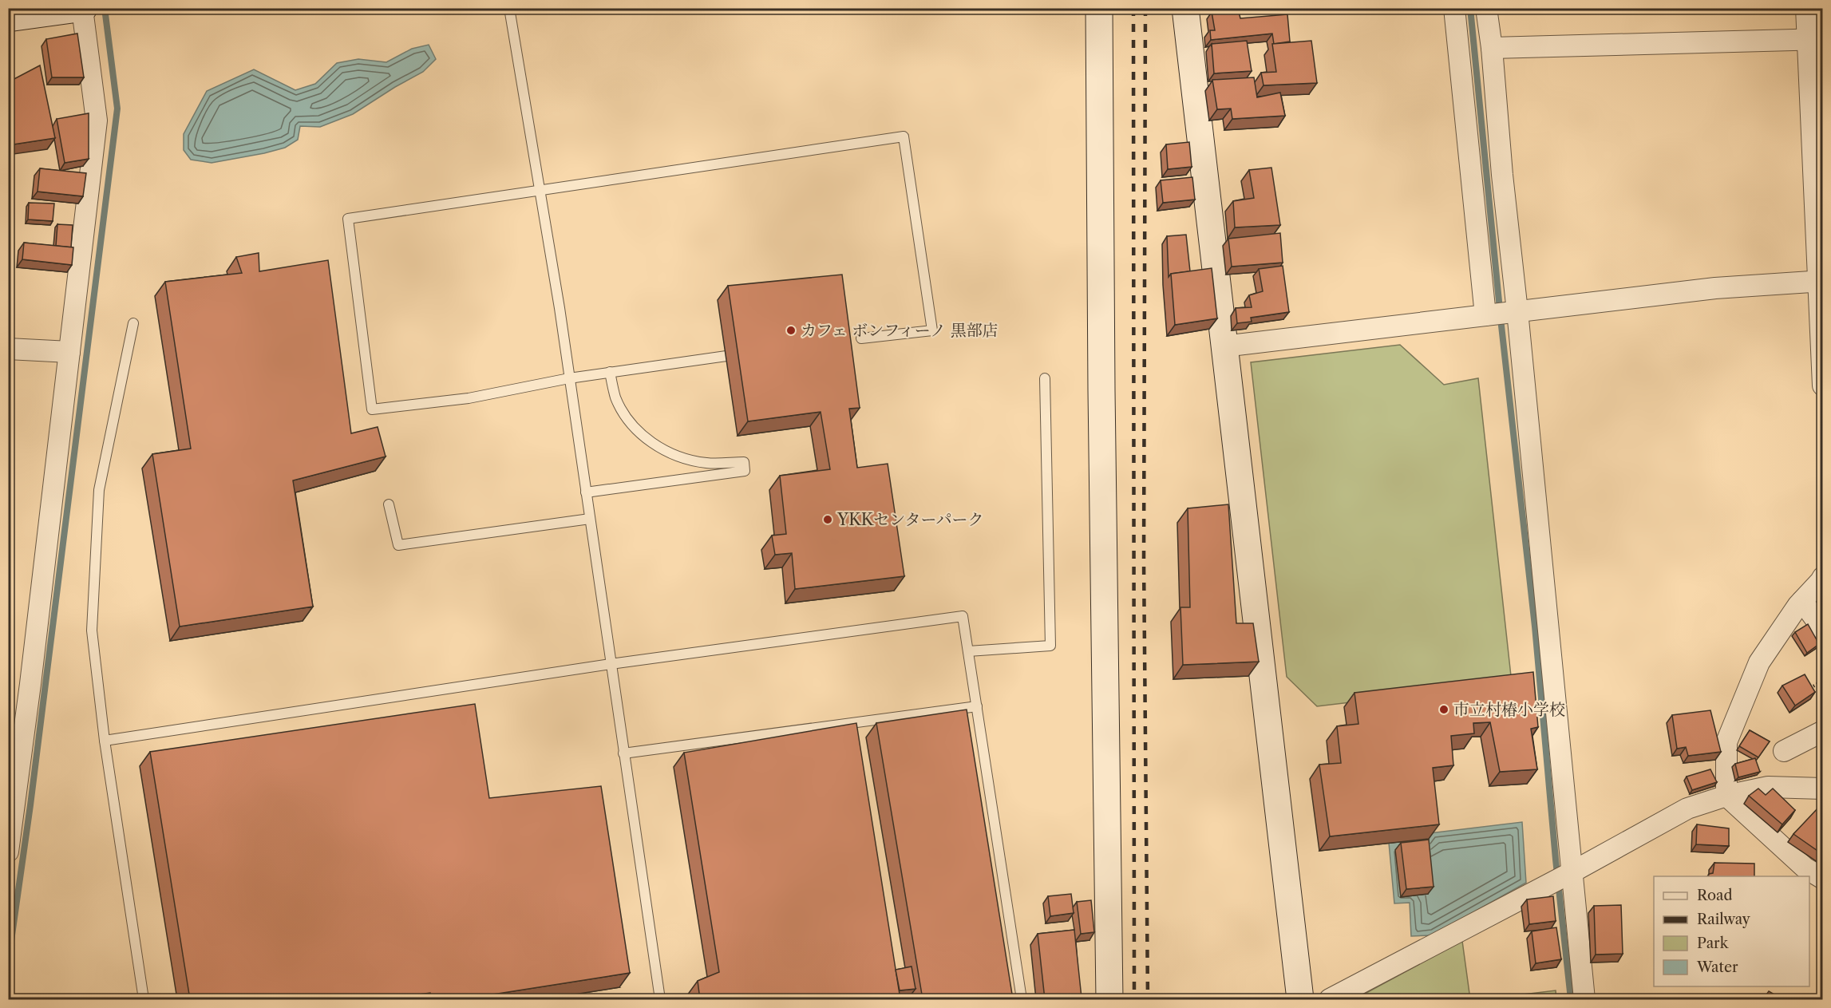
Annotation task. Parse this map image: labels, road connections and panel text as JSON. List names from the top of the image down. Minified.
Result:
{"places":["カフェ ボンフィーノ 黒部店","YKKセンターパーク","市立村椿小学校"],"legend":["Road","Railway","Park","Water"]}
